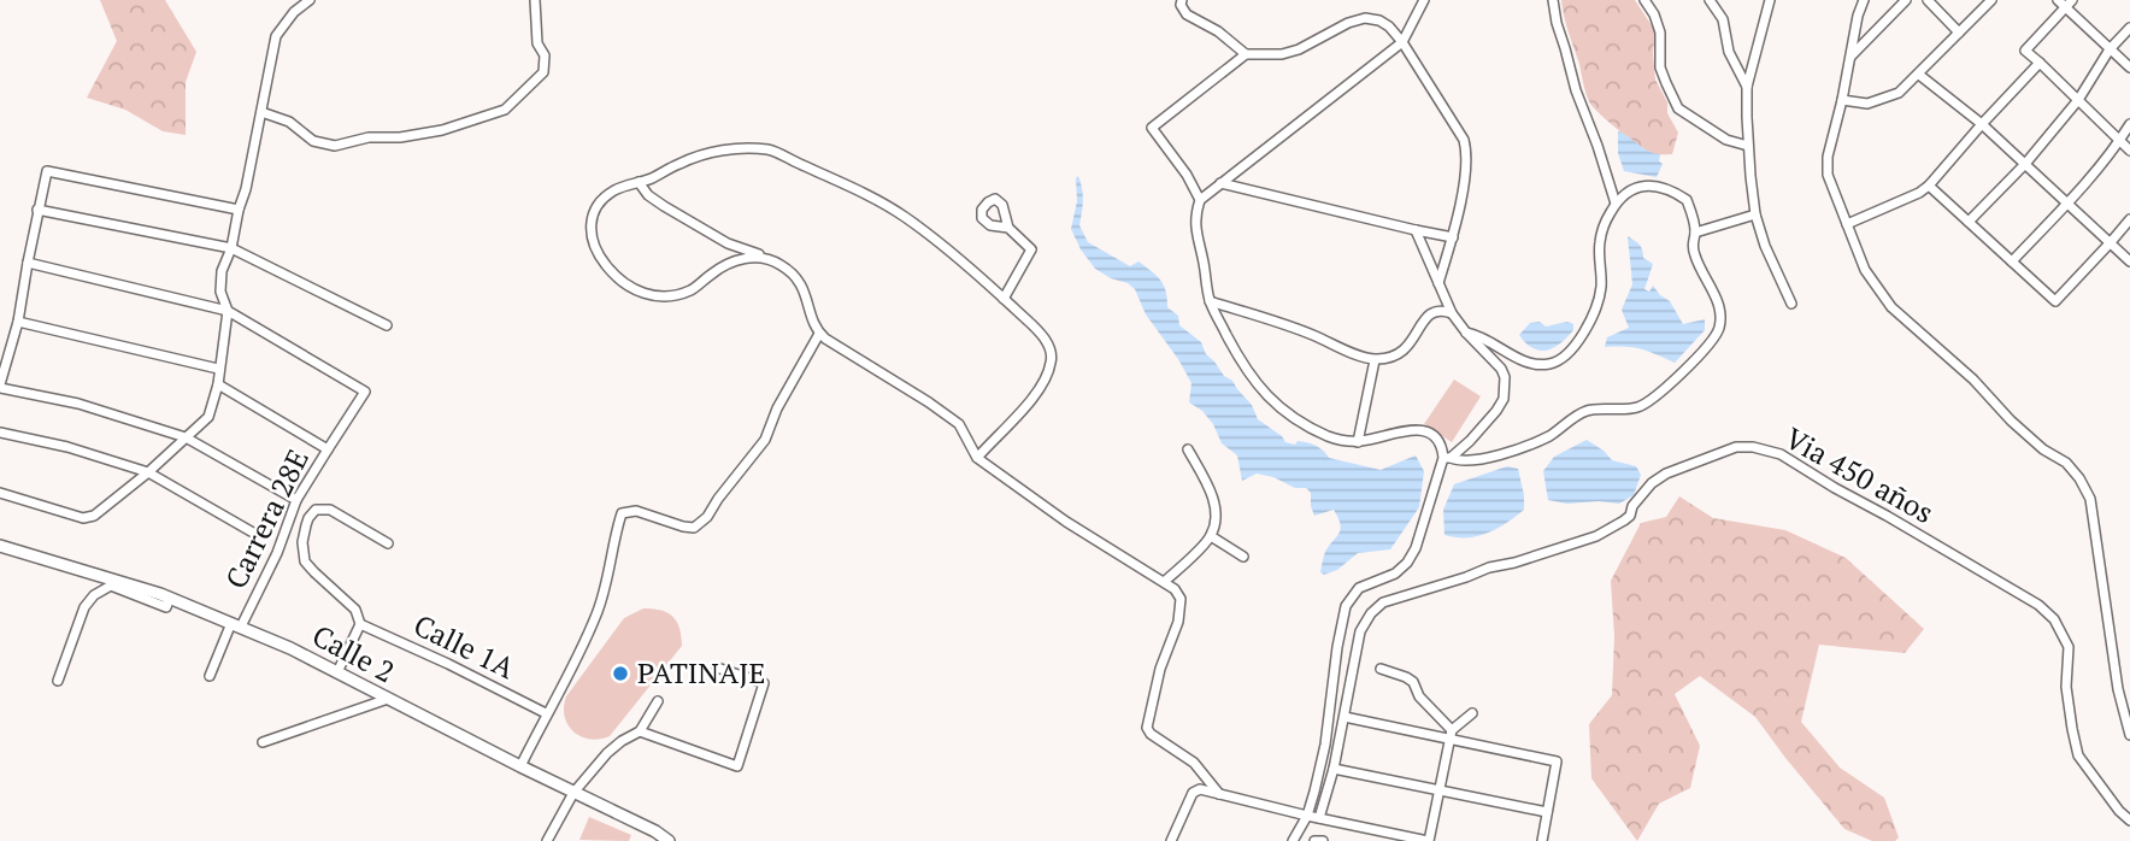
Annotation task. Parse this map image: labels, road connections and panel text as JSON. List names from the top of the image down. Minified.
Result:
{"streets":{"street":["Via 450 años","Carrera 28E","Calle 1A","Calle 2"]},"crossings":[["Carrera 28E","Calle 2"]],"places":["PATINAJE"]}
